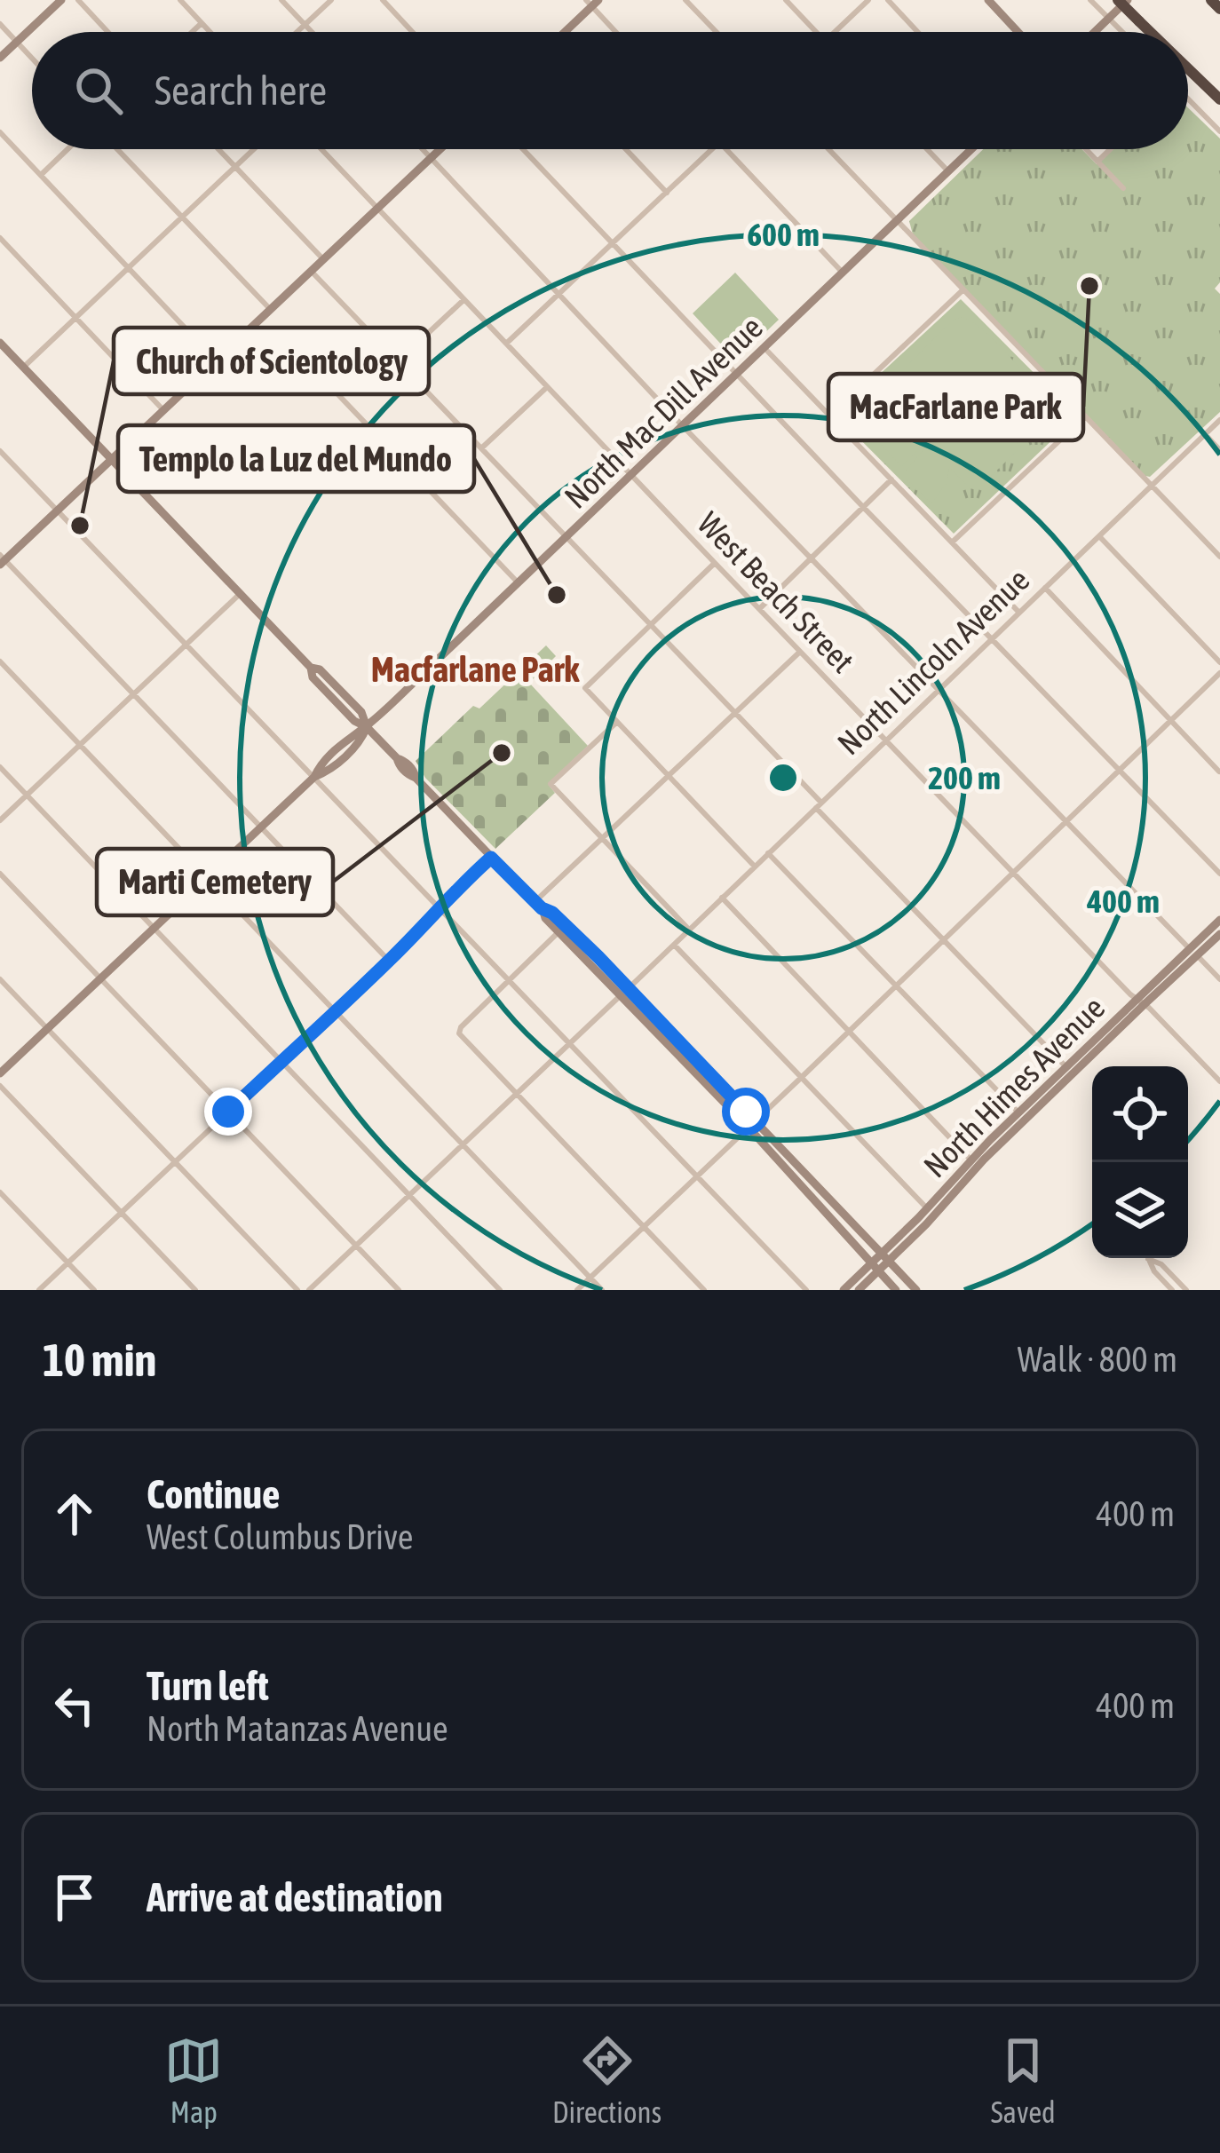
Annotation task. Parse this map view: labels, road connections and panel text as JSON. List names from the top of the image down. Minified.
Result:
{"streets":{"street":["North Mac Dill Avenue","West Beach Street","North Lincoln Avenue","North Himes Avenue"]},"crossings":[["North Mac Dill Avenue","West Beach Street"],["West Beach Street","North Lincoln Avenue"],["West Beach Street","North Himes Avenue"]],"districts":["Macfarlane Park"],"places":["MacFarlane Park","Church of Scientology","Templo la Luz del Mundo","Marti Cemetery"],"page":{"search":"Search here","heading":["10 min","Walk · 800 m"],"list":[["Continue","West Columbus Drive","400 m"],["Turn left","North Matanzas Avenue","400 m"],"Arrive at destination"],"nav":["Map","Directions","Saved"]},"rings":["600 m","200 m","400 m"]}
